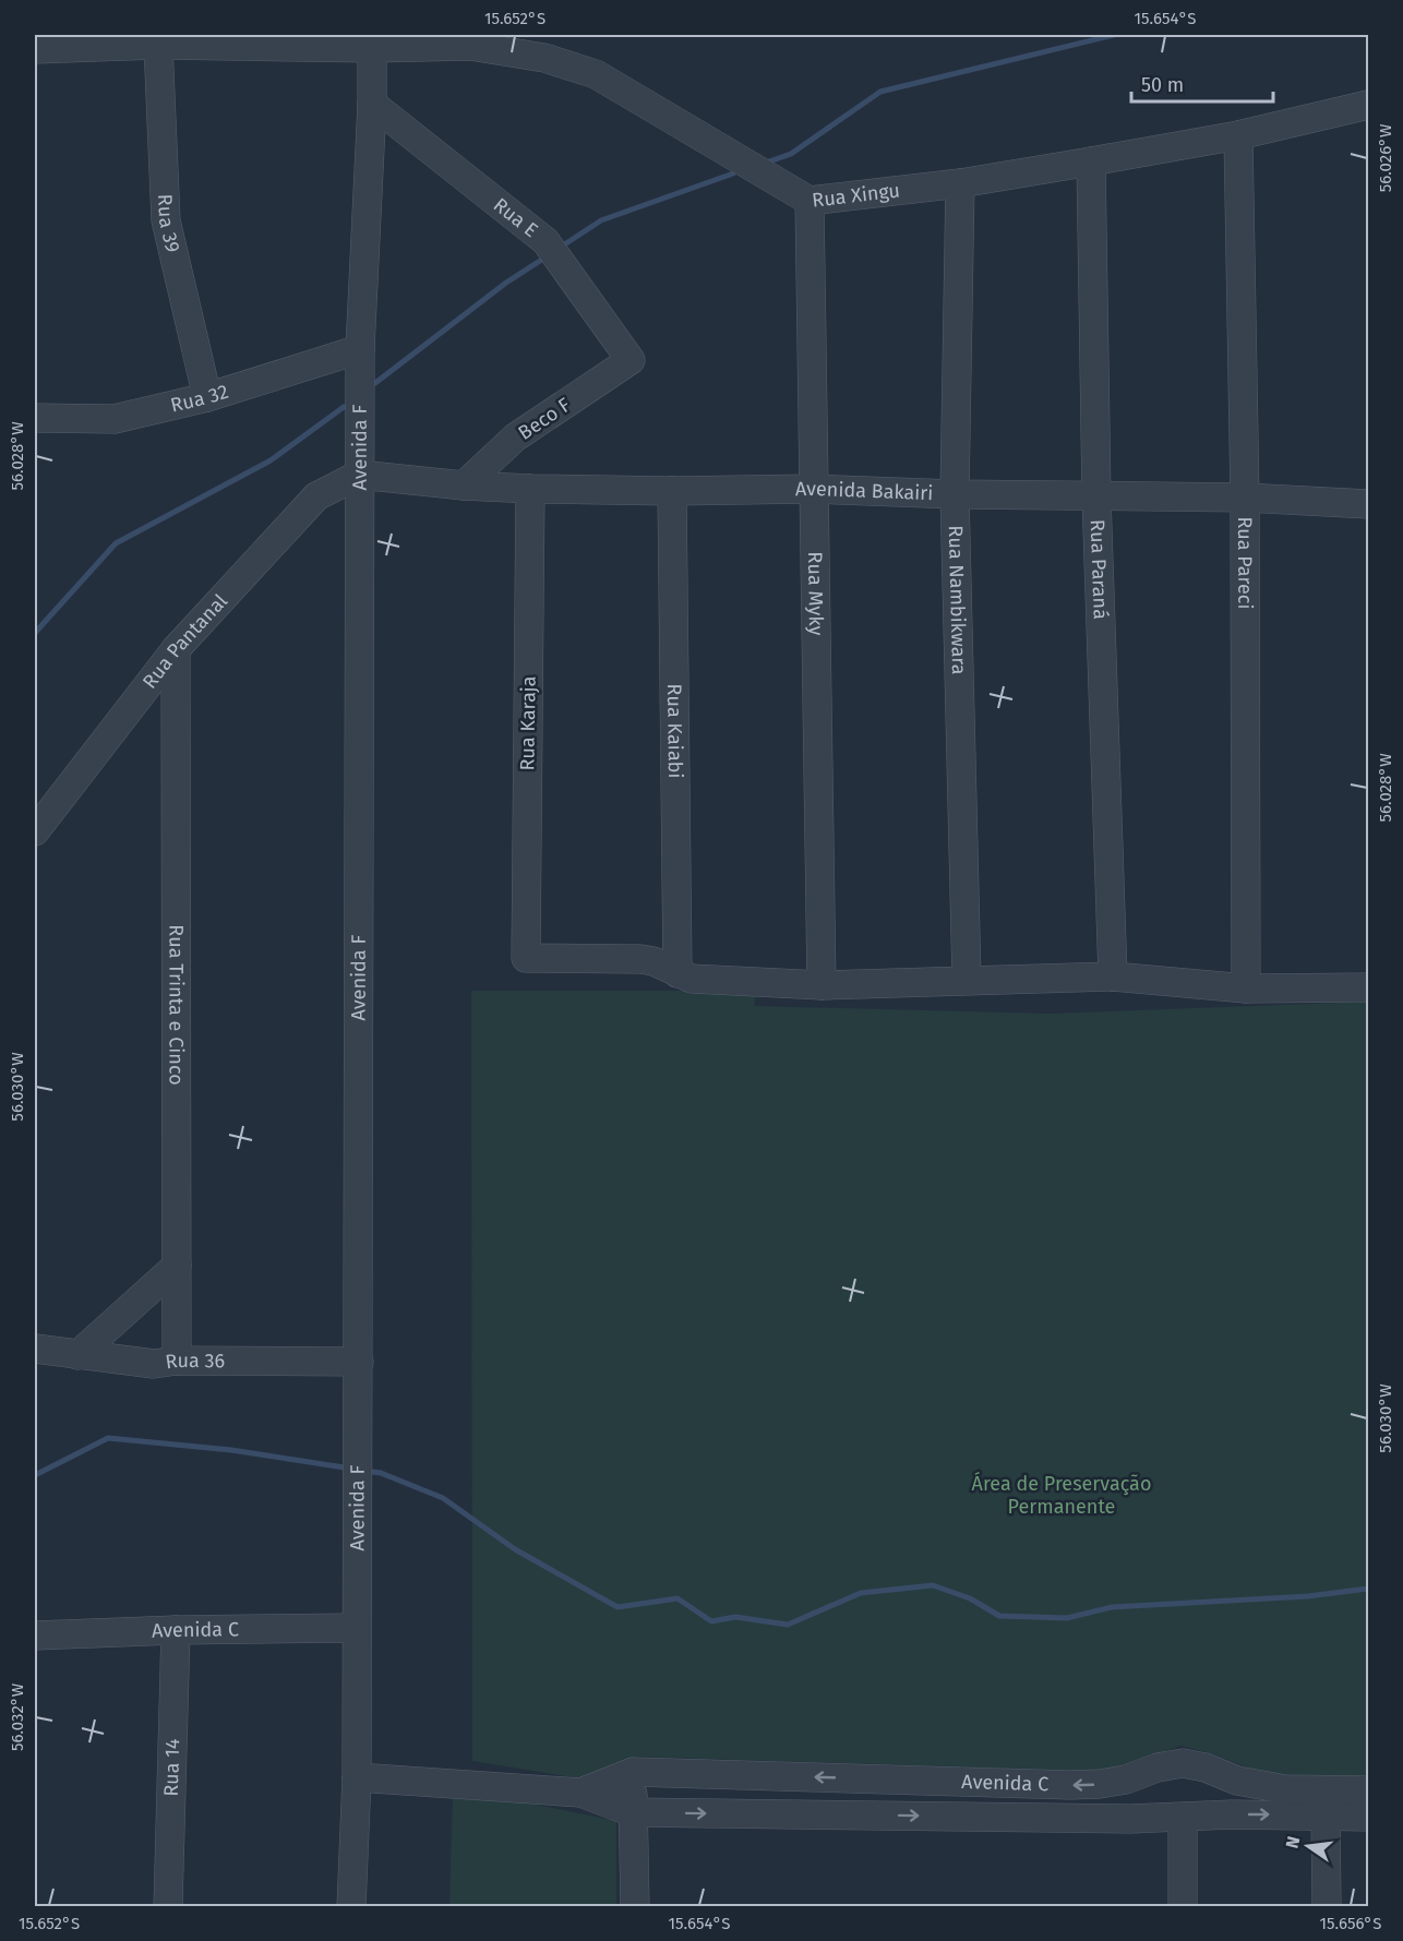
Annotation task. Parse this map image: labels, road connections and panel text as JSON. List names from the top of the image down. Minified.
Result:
{"streets":{"street":["Rua Xingu","Rua E","Rua 39","Rua 32","Beco F","Avenida F","Avenida Bakairi","Rua Pareci","Rua Paraná","Rua Myky","Rua Nambikwara","Rua Pantanal","Rua Karaja","Rua Kaiabi","Rua Trinta e Cinco","Rua 36","Avenida C","Rua 14"]},"crossings":[["Rua Xingu","Rua 39"],["Rua Xingu","Avenida F"],["Rua Xingu","Rua Pareci"],["Rua Xingu","Rua Paraná"],["Rua Xingu","Rua Myky"],["Rua Xingu","Rua Nambikwara"],["Rua E","Beco F"],["Rua E","Avenida F"],["Rua 39","Rua 32"],["Rua 32","Avenida F"],["Beco F","Avenida Bakairi"],["Avenida F","Avenida Bakairi"],["Avenida F","Rua Pantanal"],["Avenida F","Rua 36"],["Avenida F","Avenida C"],["Avenida Bakairi","Rua Pareci"],["Avenida Bakairi","Rua Paraná"],["Avenida Bakairi","Rua Myky"],["Avenida Bakairi","Rua Nambikwara"],["Avenida Bakairi","Rua Pantanal"],["Avenida Bakairi","Rua Karaja"],["Avenida Bakairi","Rua Kaiabi"],["Rua Pantanal","Rua Trinta e Cinco"],["Rua Karaja","Rua Kaiabi"],["Rua Trinta e Cinco","Rua 36"],["Avenida C","Rua 14"]],"parks":["Área de Preservação Permanente"],"scale_bar":"50 m","north":"left","coordinates":["15.652°S","15.654°S","56.026°W","56.028°W","56.030°W","56.032°W","15.656°S"]}
